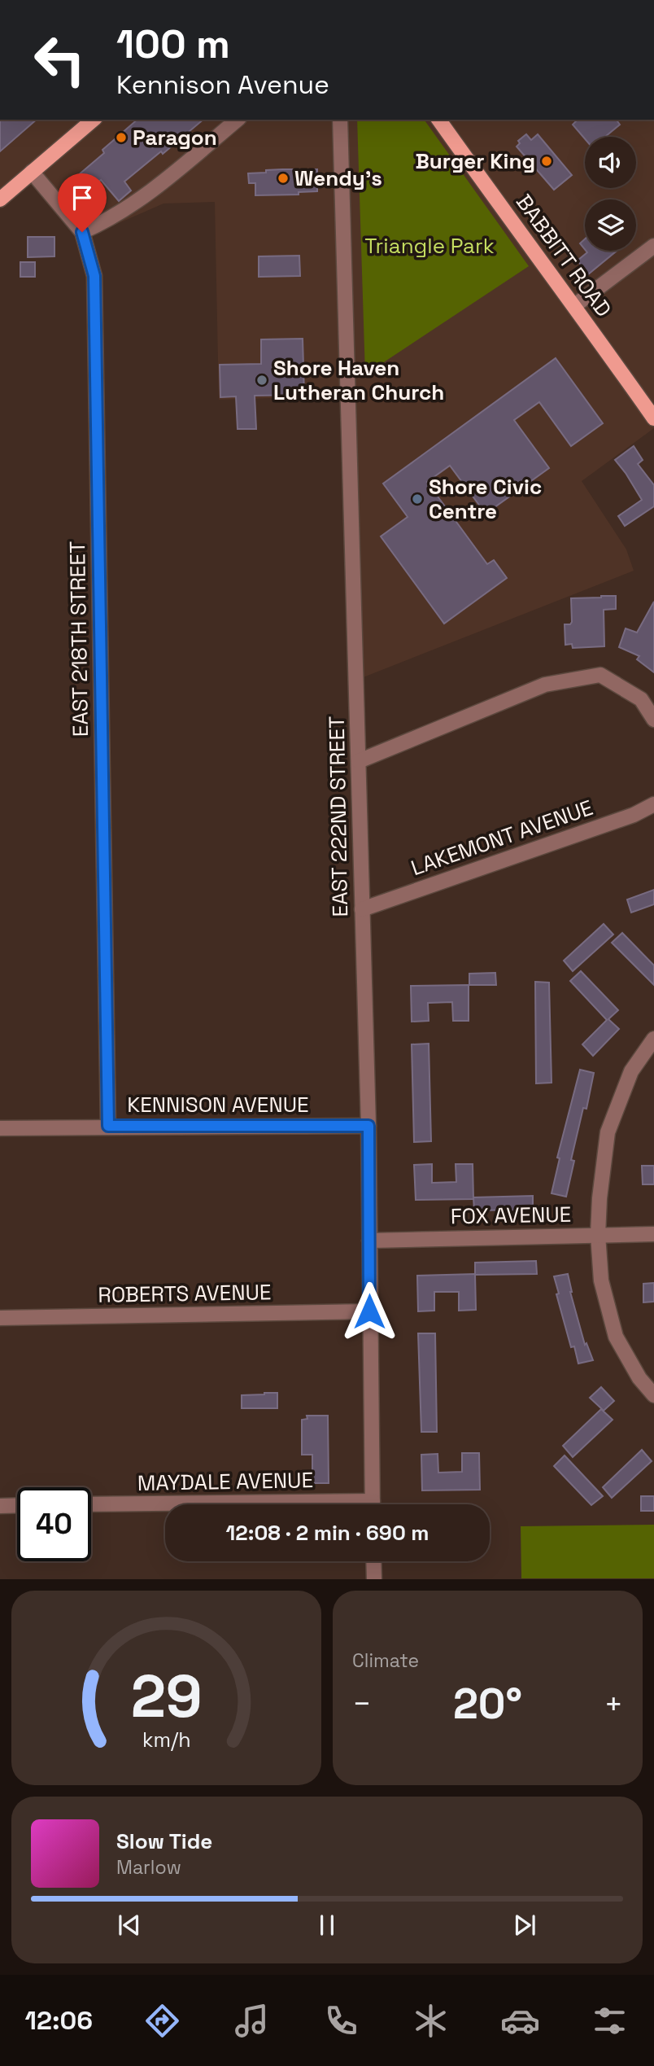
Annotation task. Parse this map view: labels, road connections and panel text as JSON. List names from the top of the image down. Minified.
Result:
{"streets":{"main road":["BABBITT ROAD"],"street":["EAST 218TH STREET","EAST 222ND STREET","LAKEMONT AVENUE","KENNISON AVENUE","FOX AVENUE","ROBERTS AVENUE","MAYDALE AVENUE"]},"crossings":[["EAST 218TH STREET","KENNISON AVENUE"],["EAST 222ND STREET","LAKEMONT AVENUE"],["EAST 222ND STREET","KENNISON AVENUE"],["EAST 222ND STREET","FOX AVENUE"],["EAST 222ND STREET","ROBERTS AVENUE"]],"parks":["Triangle Park"],"places":["Paragon","Burger King","Wendy's","Shore Haven Lutheran Church","Shore Civic Centre"],"page":{"turn":["100 m","Kennison Avenue"],"limit":"40","trip":"12:08 · 2 min · 690 m","tile":"Climate","heat":["−","20°","+"],"song":["Slow Tide","Marlow"],"tabs":"12:06","gauge":["29","km/h"]}}
